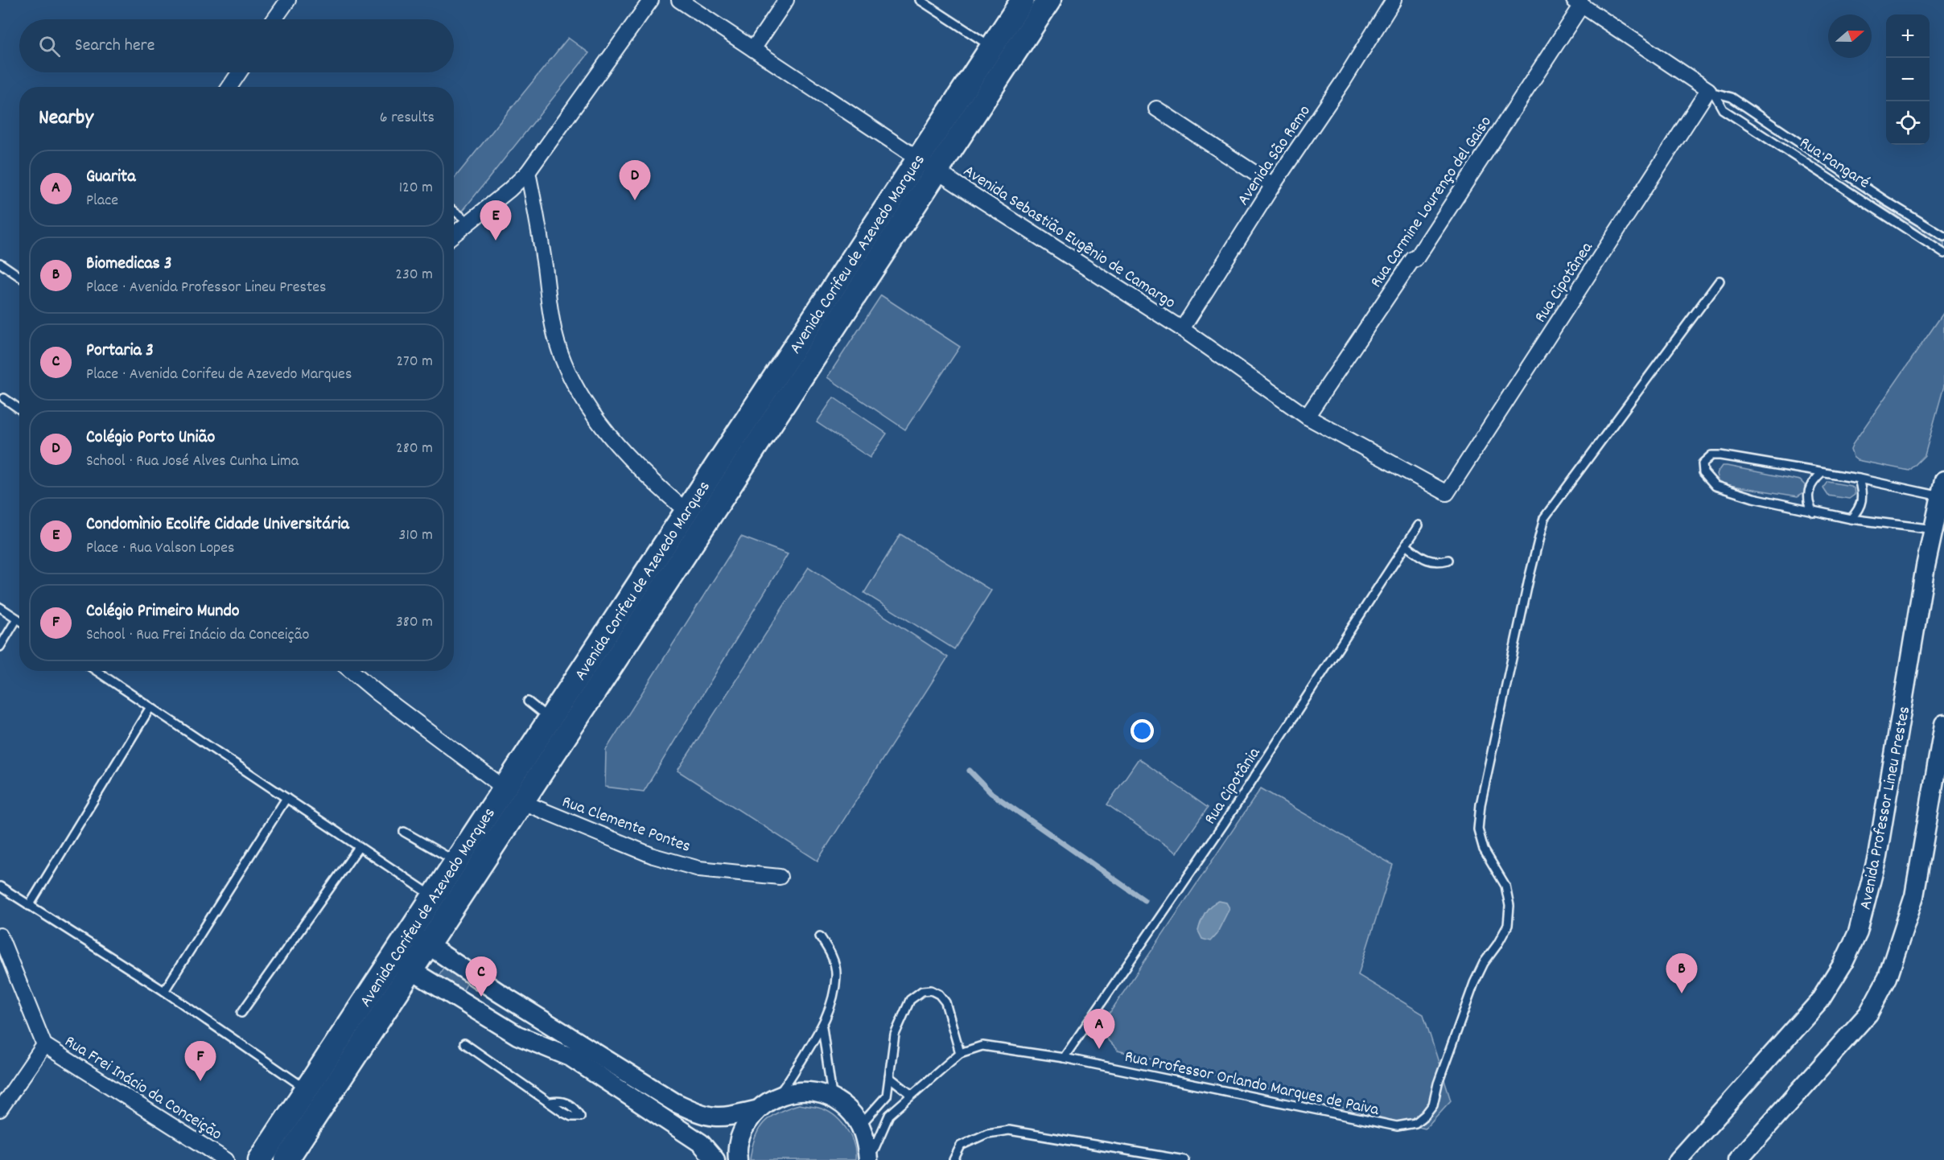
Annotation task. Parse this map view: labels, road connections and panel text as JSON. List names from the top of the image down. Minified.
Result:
{"streets":{"main road":["Avenida Corifeu de Azevedo Marques"],"street":["Avenida São Remo","Rua Pangaré","Rua Carmine Lourenço del Gaiso","Avenida Sebastião Eugênio de Camargo","Rua Cipotânea","Avenida Professor Lineu Prestes","Rua Clemente Pontes","Rua Frei Inácio da Conceição"],"lane":["Rua Cipotânia","Rua Professor Orlando Marques de Paiva"]},"crossings":[["Avenida São Remo","Avenida Sebastião Eugênio de Camargo"],["Rua Pangaré","Rua Carmine Lourenço del Gaiso"],["Rua Pangaré","Rua Cipotânea"],["Rua Carmine Lourenço del Gaiso","Avenida Sebastião Eugênio de Camargo"],["Avenida Sebastião Eugênio de Camargo","Avenida Corifeu de Azevedo Marques"],["Avenida Sebastião Eugênio de Camargo","Rua Cipotânea"],["Avenida Corifeu de Azevedo Marques","Rua Clemente Pontes"],["Rua Cipotânia","Rua Professor Orlando Marques de Paiva"]],"north":"right","page":{"map_buttons":["+","−"],"search":"Search here","heading":["Nearby","6 results"],"list":[{"mark":"A","name":"Guarita","note":"Place","value":"120 m"},{"mark":"B","name":"Biomedicas 3","note":"Place · Avenida Professor Lineu Prestes","value":"230 m"},{"mark":"C","name":"Portaria 3","note":"Place · Avenida Corifeu de Azevedo Marques","value":"270 m"},{"mark":"D","name":"Colégio Porto União","note":"School · Rua José Alves Cunha Lima","value":"280 m"},{"mark":"E","name":"Condomìnio Ecolife Cidade Universitária","note":"Place · Rua Valson Lopes","value":"310 m"},{"mark":"F","name":"Colégio Primeiro Mundo","note":"School · Rua Frei Inácio da Conceição","value":"380 m"}],"pins":["D","E","B","C","A","F"]}}
